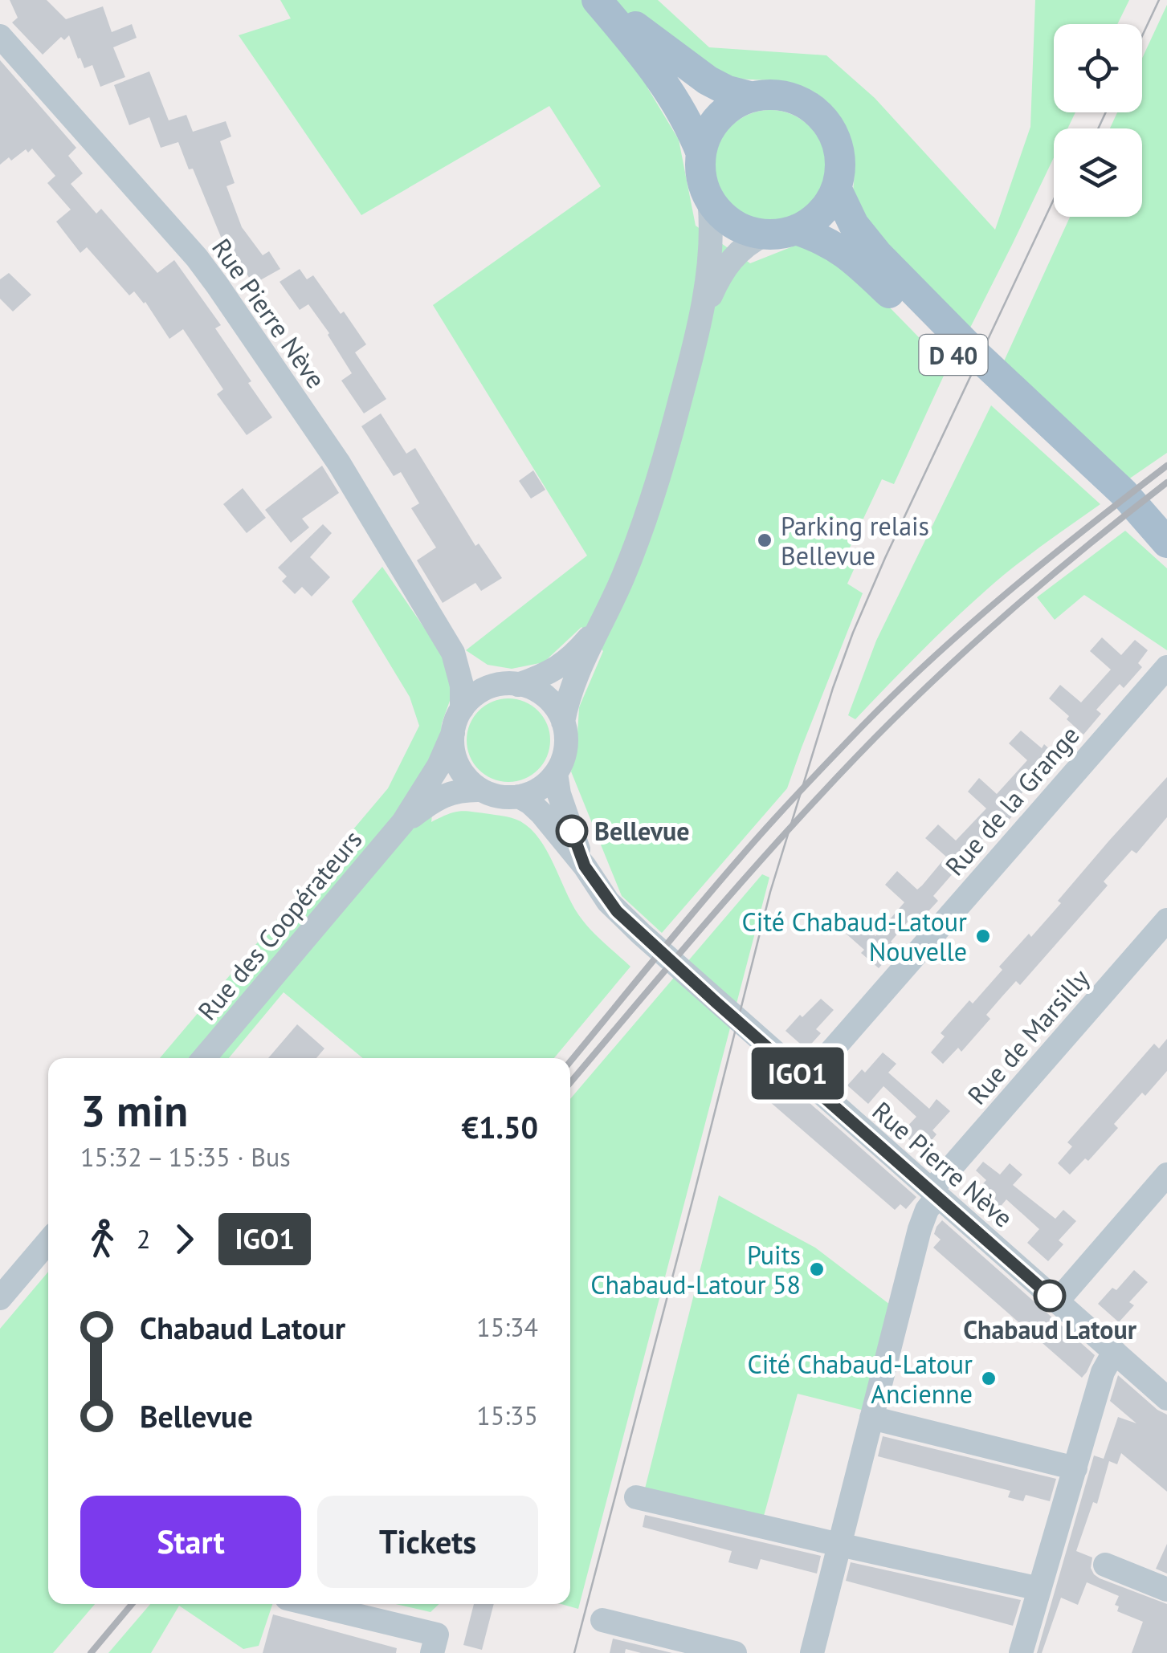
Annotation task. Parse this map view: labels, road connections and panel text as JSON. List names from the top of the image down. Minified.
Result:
{"streets":{"main road":["D 40"],"street":["Rue Pierre Nève","Rue de la Grange","Rue des Coopérateurs","Rue de Marsilly"]},"crossings":[["Rue Pierre Nève","Rue de la Grange"],["Rue Pierre Nève","Rue des Coopérateurs"],["Rue Pierre Nève","Rue de Marsilly"]],"places":["Parking relais Bellevue","Bellevue","Cité Chabaud-Latour Nouvelle","Puits Chabaud-Latour 58","Chabaud Latour","Cité Chabaud-Latour Ancienne"],"lines":["bus line IGO1"],"page":{"on_map":"IGO1","heading":["3 min","15:32 – 15:35 · Bus","€1.50"],"legs":["2","IGO1"],"list":[{"name":"Chabaud Latour","value":"15:34"},{"name":"Bellevue","value":"15:35"}],"buttons":["Start","Tickets"]}}
